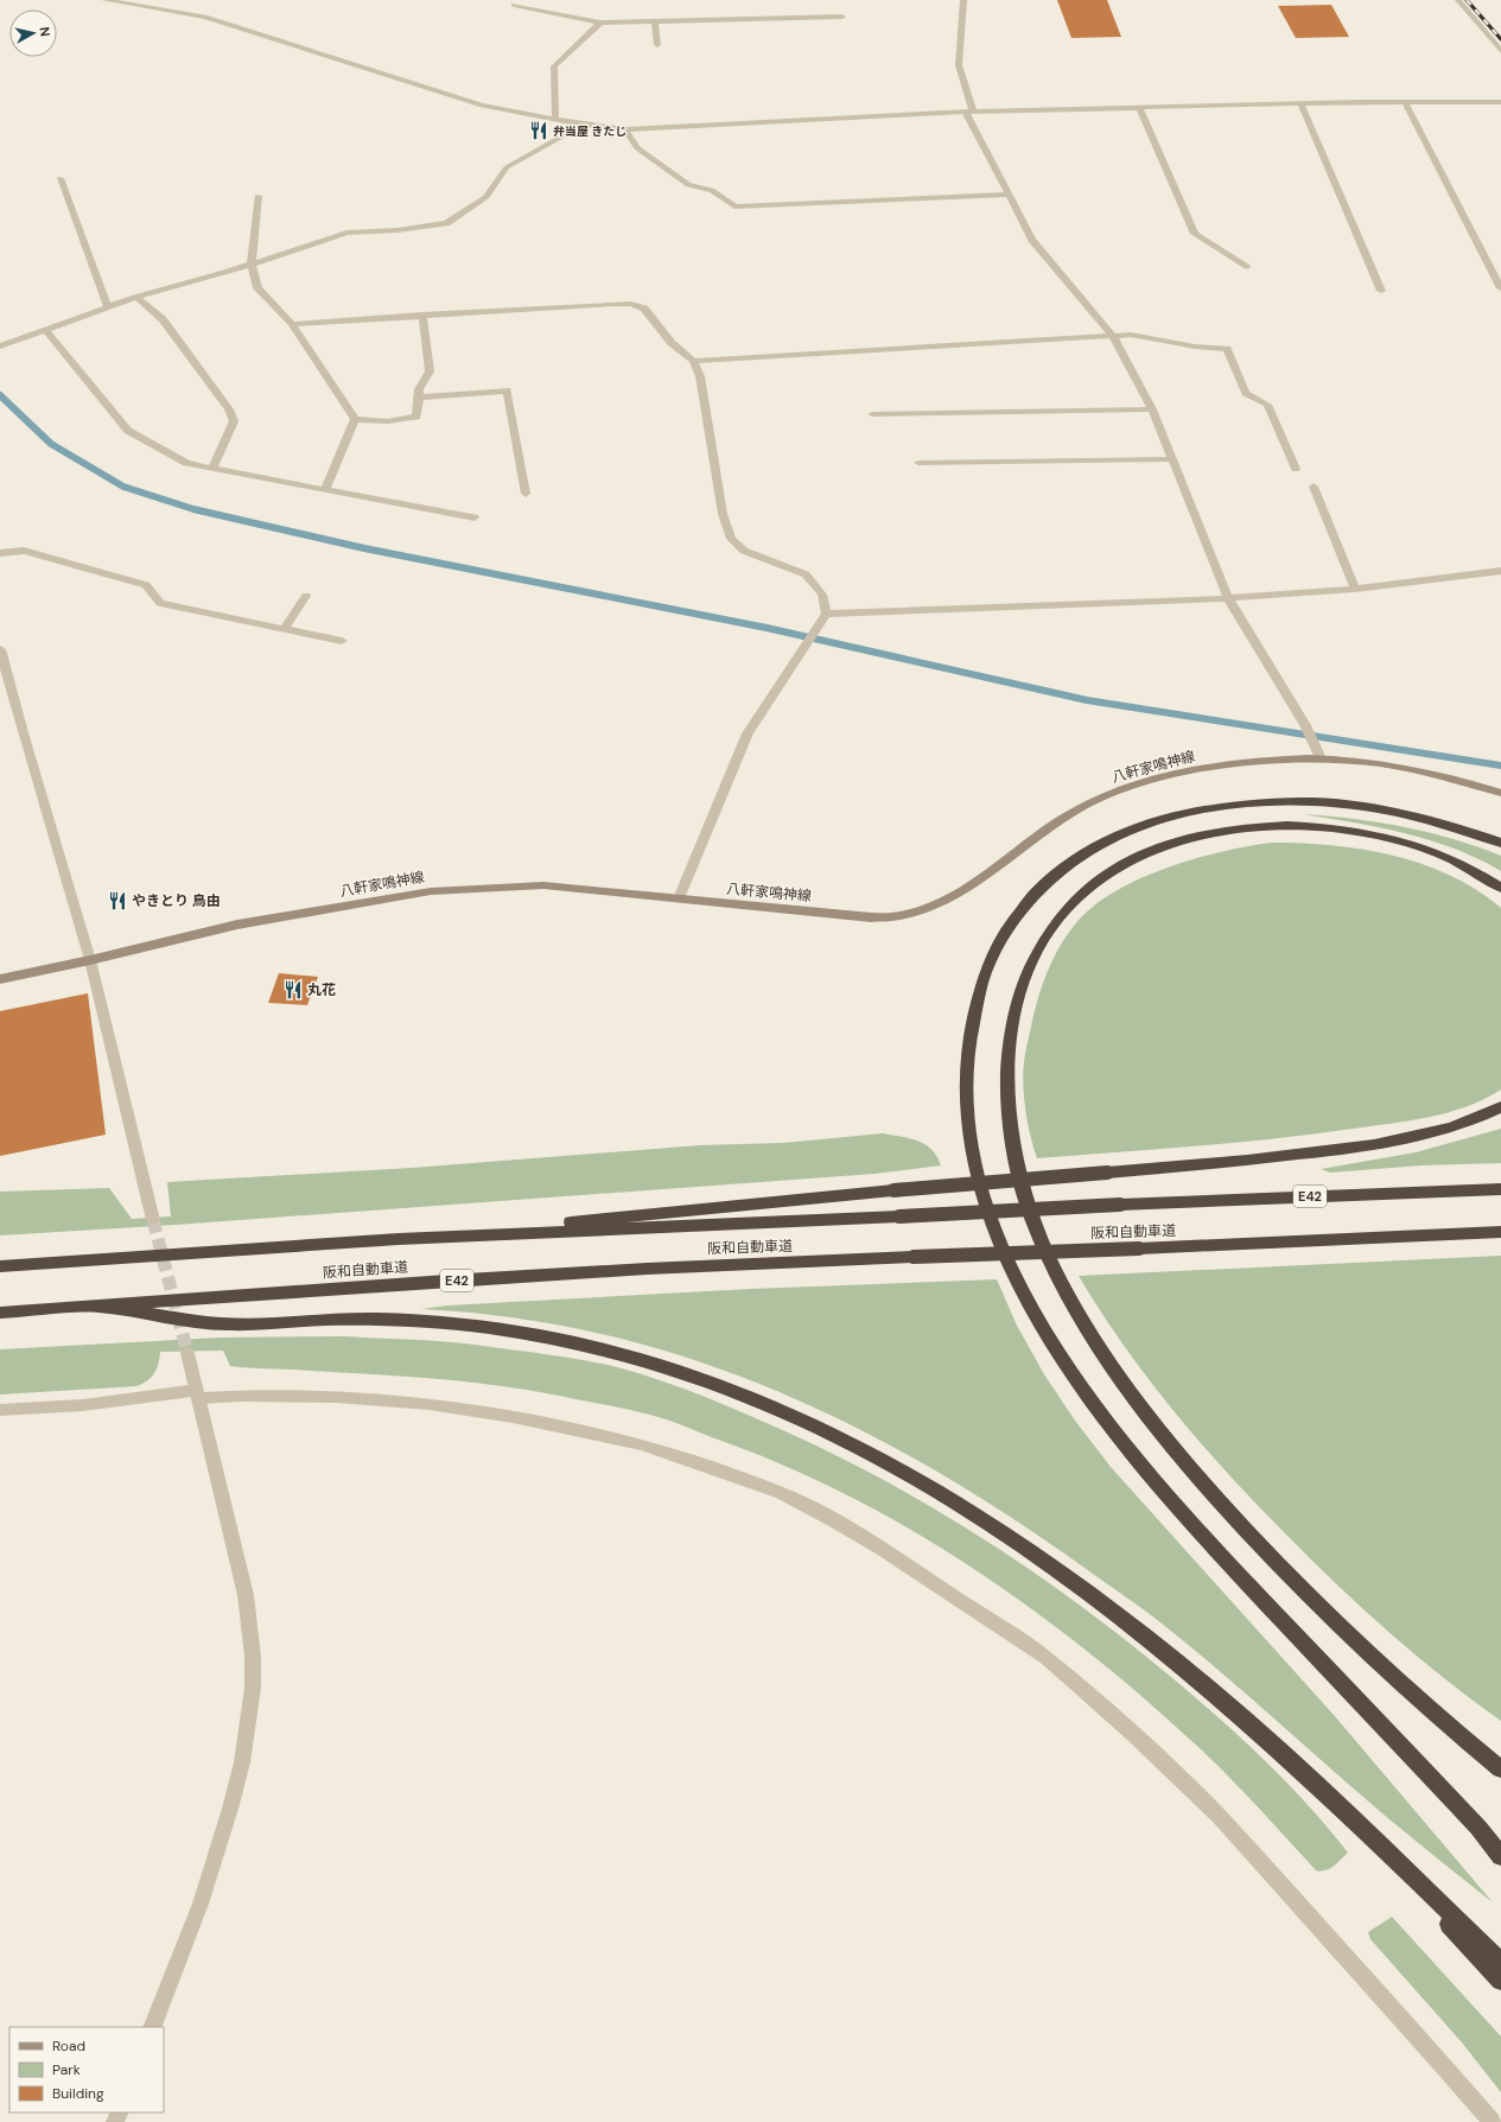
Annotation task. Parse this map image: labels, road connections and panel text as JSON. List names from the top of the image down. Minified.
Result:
{"streets":{"highway":["E42","阪和自動車道"],"main road":["八軒家鳴神線"]},"places":{"restaurant":["弁当屋 きたじ","やきとり 鳥由","丸花"]},"legend":["Road","Park","Building"],"north":"right"}
